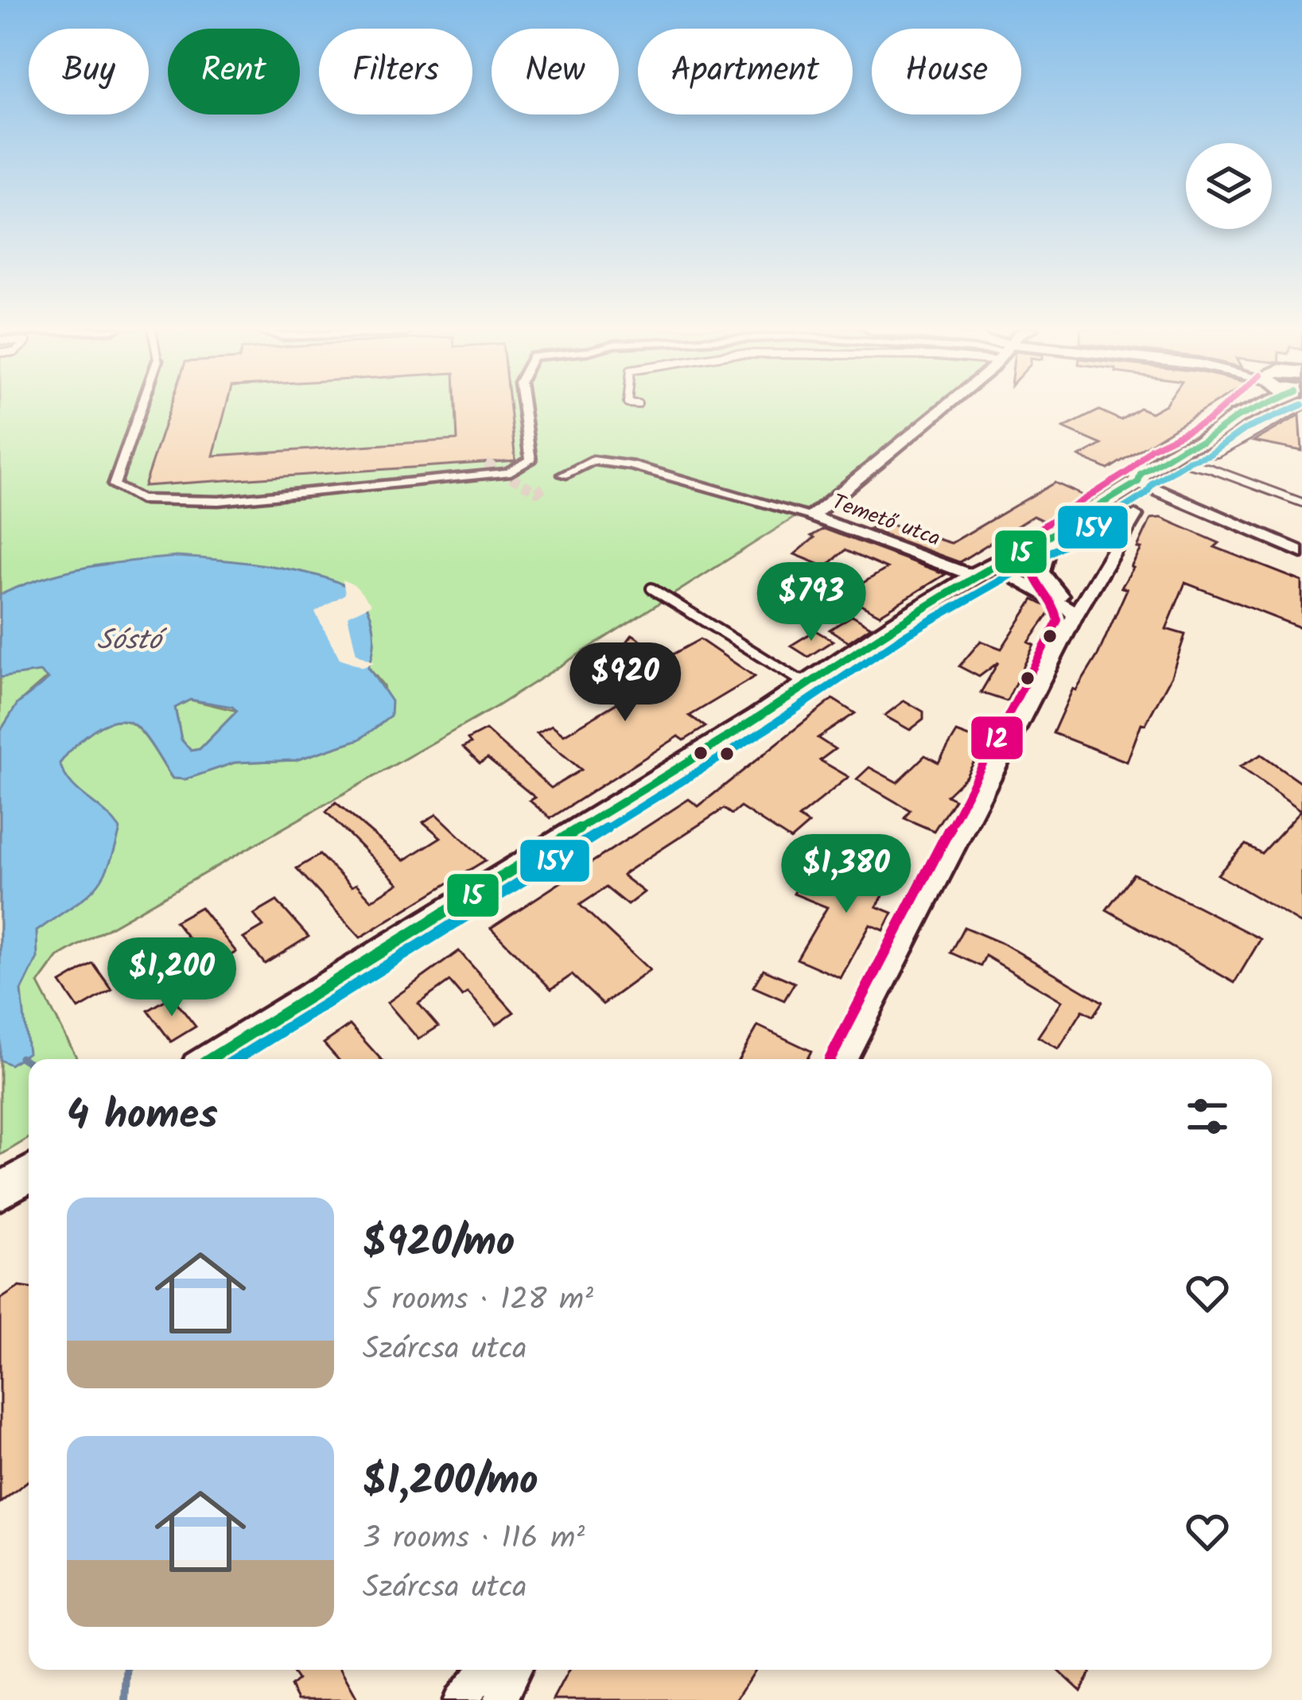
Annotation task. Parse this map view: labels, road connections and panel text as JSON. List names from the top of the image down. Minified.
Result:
{"streets":{"street":["Temető utca"]},"water":["Sóstó"],"lines":["transit line 15","transit line 15Y","transit line 12"],"page":{"chip":["Buy","Rent","Filters","New","Apartment","House"],"price":["$793","$920","$1,380","$1,200"],"heading":"4 homes","list":[{"name":"$920/mo","note":"5 rooms · 128 m² · Szárcsa utca"},{"name":"$1,200/mo","note":"3 rooms · 116 m² · Szárcsa utca"}]}}
